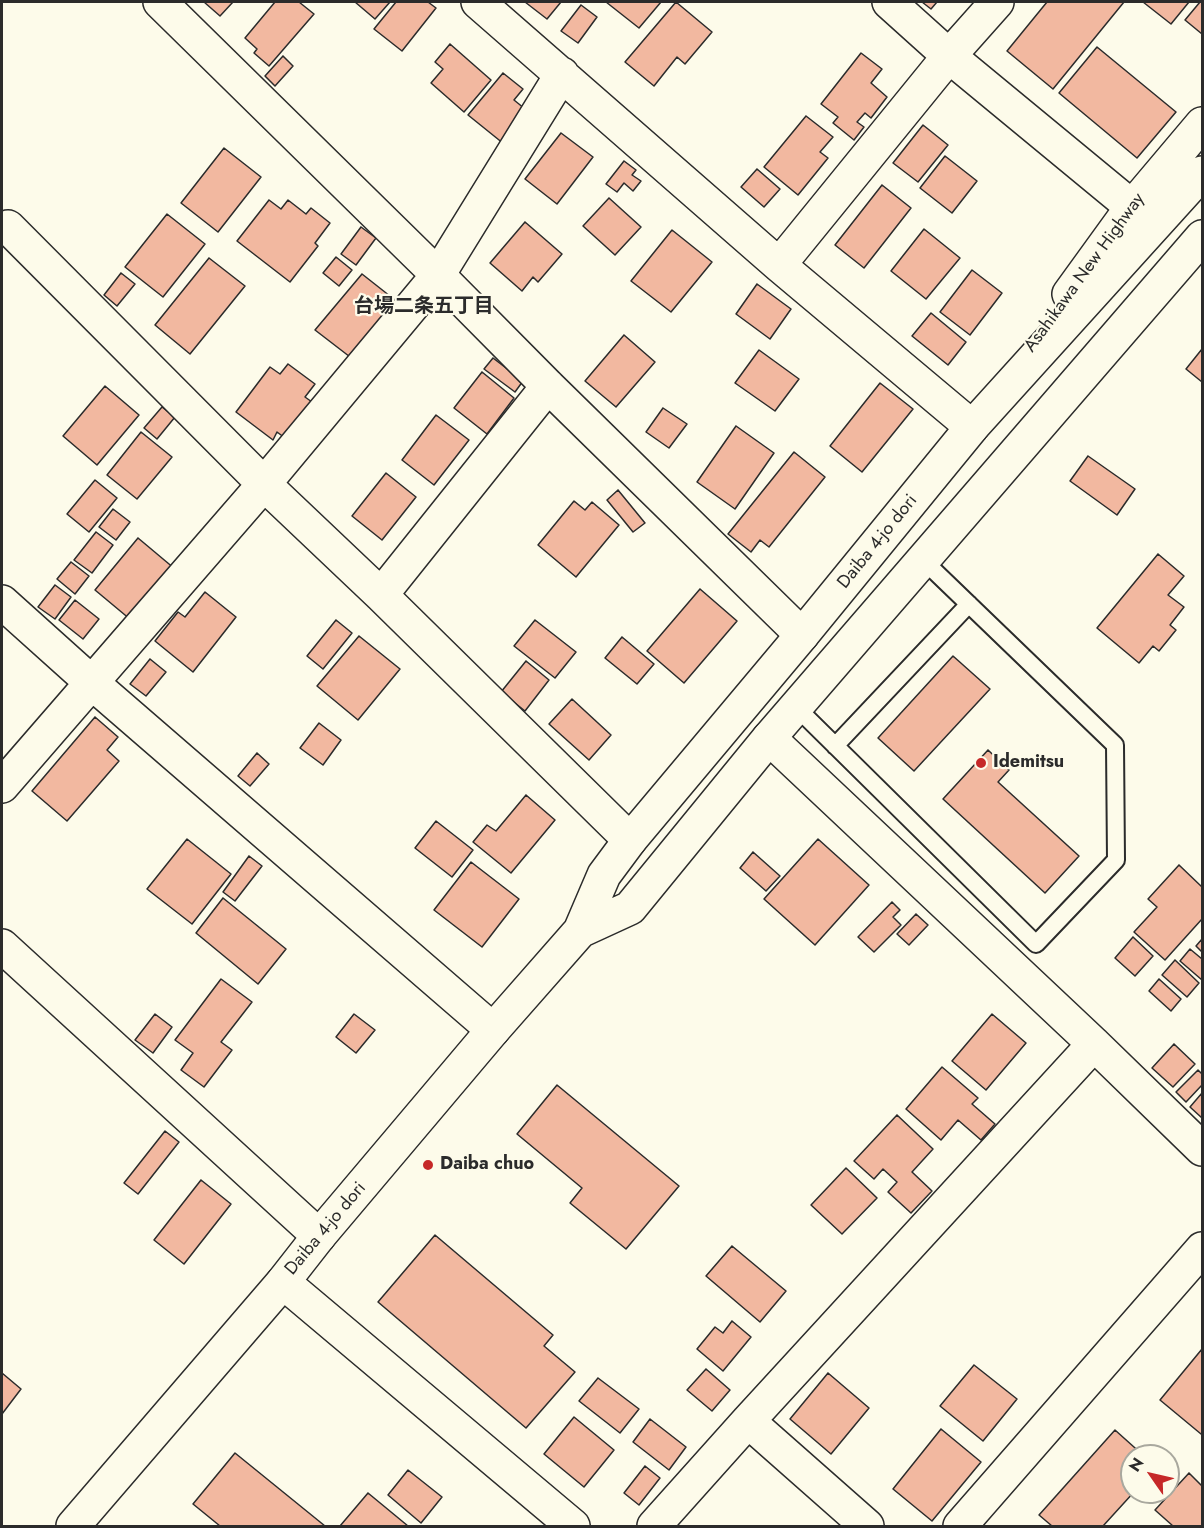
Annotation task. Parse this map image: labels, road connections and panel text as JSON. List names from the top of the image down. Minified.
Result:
{"streets":{"main road":["Asahikawa New Highway","Daiba 4-jo dori"]},"crossings":[["Asahikawa New Highway","Daiba 4-jo dori"]],"districts":["台場二条五丁目"],"places":["Idemitsu","Daiba chuo"],"north":"top left"}
